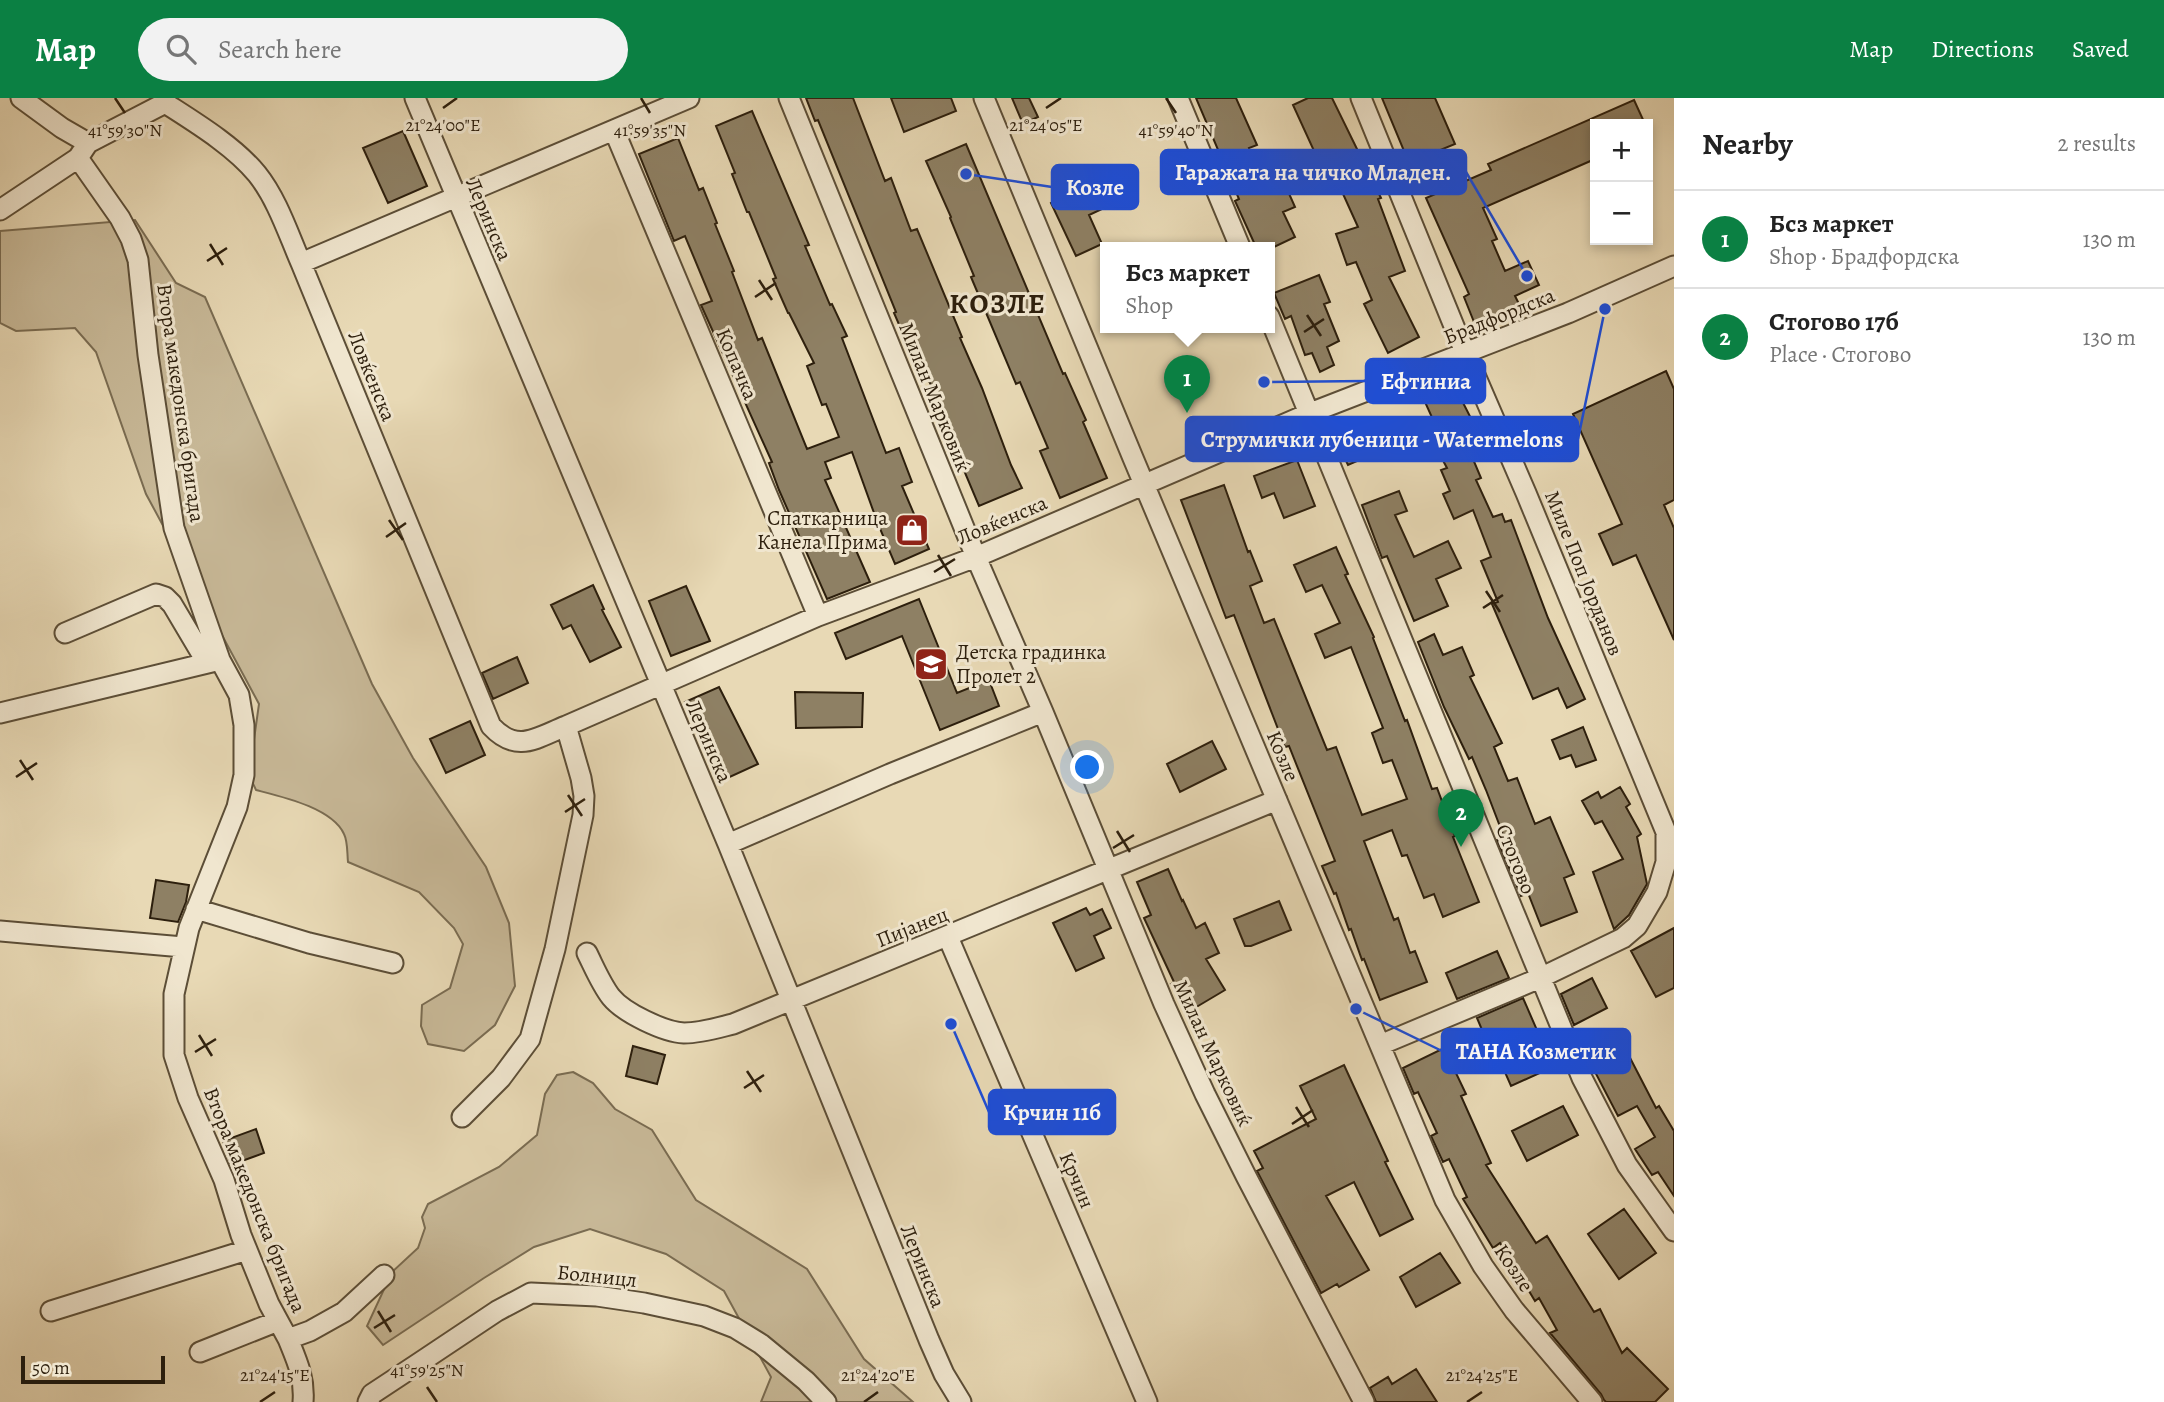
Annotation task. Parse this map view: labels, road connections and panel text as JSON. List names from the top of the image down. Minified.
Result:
{"streets":{"street":["Леринска","Брадфордска","Копачка","Ловќенска","Милан Марковиќ","Втора македонска бригада","Миле Поп Јорданов","Козле","Стогово","Пијанец","Крчин","Болницл"]},"crossings":[["Леринска","Ловќенска"],["Леринска","Пијанец"],["Брадфордска","Ловќенска"],["Брадфордска","Миле Поп Јорданов"],["Брадфордска","Козле"],["Брадфордска","Стогово"],["Копачка","Ловќенска"],["Ловќенска","Милан Марковиќ"],["Ловќенска","Втора македонска бригада"],["Ловќенска","Козле"],["Милан Марковиќ","Пијанец"],["Миле Поп Јорданов","Козле"],["Миле Поп Јорданов","Стогово"],["Козле","Пијанец"],["Пијанец","Крчин"]],"districts":["КОЗЛЕ"],"places":{"other":["Козле","Гаражата на чичко Младен.","Струмички лубеници - Watermelons","Ефтиниа","ТАНА Козметик","Крчин 11б"],"shop":["Спаткарница Канела Прима"],"school or university":["Детска градинка Пролет 2"]},"scale_bar":"50 m","page":{"header":"Map","search":"Search here","nav":["Map","Directions","Saved"],"heading":["Nearby","2 results"],"map_buttons":["+","−"],"list":[{"mark":"1","name":"Бсз маркет","note":"Shop · Брадфордска","value":"130 m"},{"mark":"2","name":"Стогово 17б","note":"Place · Стогово","value":"130 m"}],"popup":["Бсз маркет","Shop"],"pins":["1","2"],"scale":"50 m"},"coordinates":["21°24'05\"E","21°24'00\"E","41°59'30\"N","41°59'35\"N","41°59'40\"N","41°59'25\"N","21°24'15\"E","21°24'20\"E","21°24'25\"E"]}
